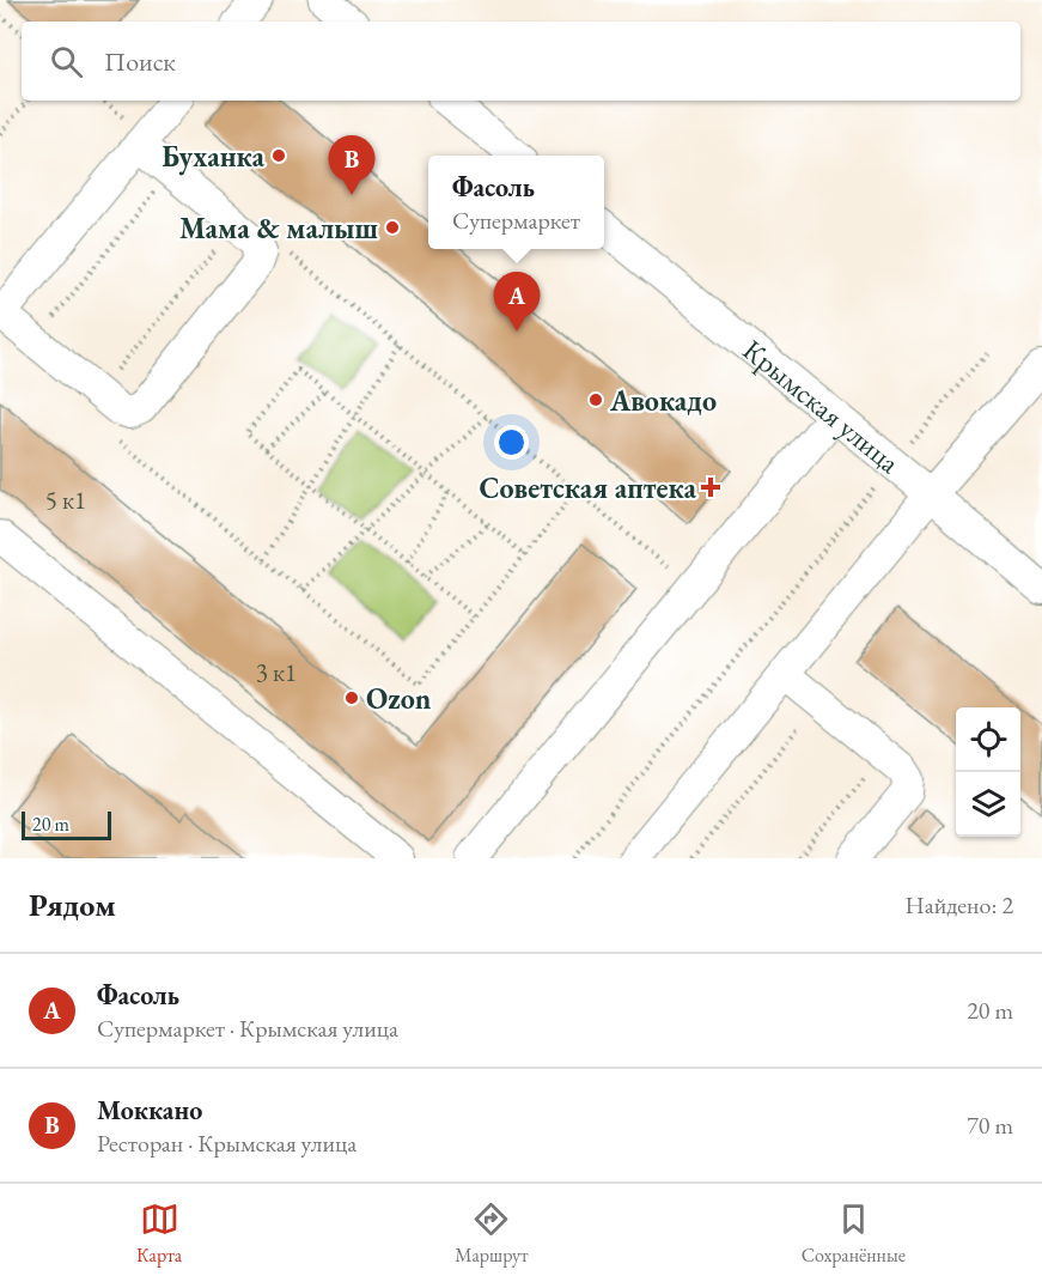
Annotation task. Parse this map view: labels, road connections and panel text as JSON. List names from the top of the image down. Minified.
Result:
{"streets":{"street":["Крымская улица"]},"places":{"other":["Буханка","Мама & малыш","Авокадо","Ozon"],"health":["Советская аптека"]},"house_numbers":["5 к1","3 к1"],"scale_bar":"20 m","page":{"search":"Поиск","pins":["B","A"],"popup":["Фасоль","Супермаркет"],"scale":"20 m","heading":["Рядом","Найдено: 2"],"list":[{"mark":"A","name":"Фасоль","note":"Супермаркет · Крымская улица","value":"20 m"},{"mark":"B","name":"Моккано","note":"Ресторан · Крымская улица","value":"70 m"}],"nav":["Карта","Маршрут","Сохранённые"]}}
